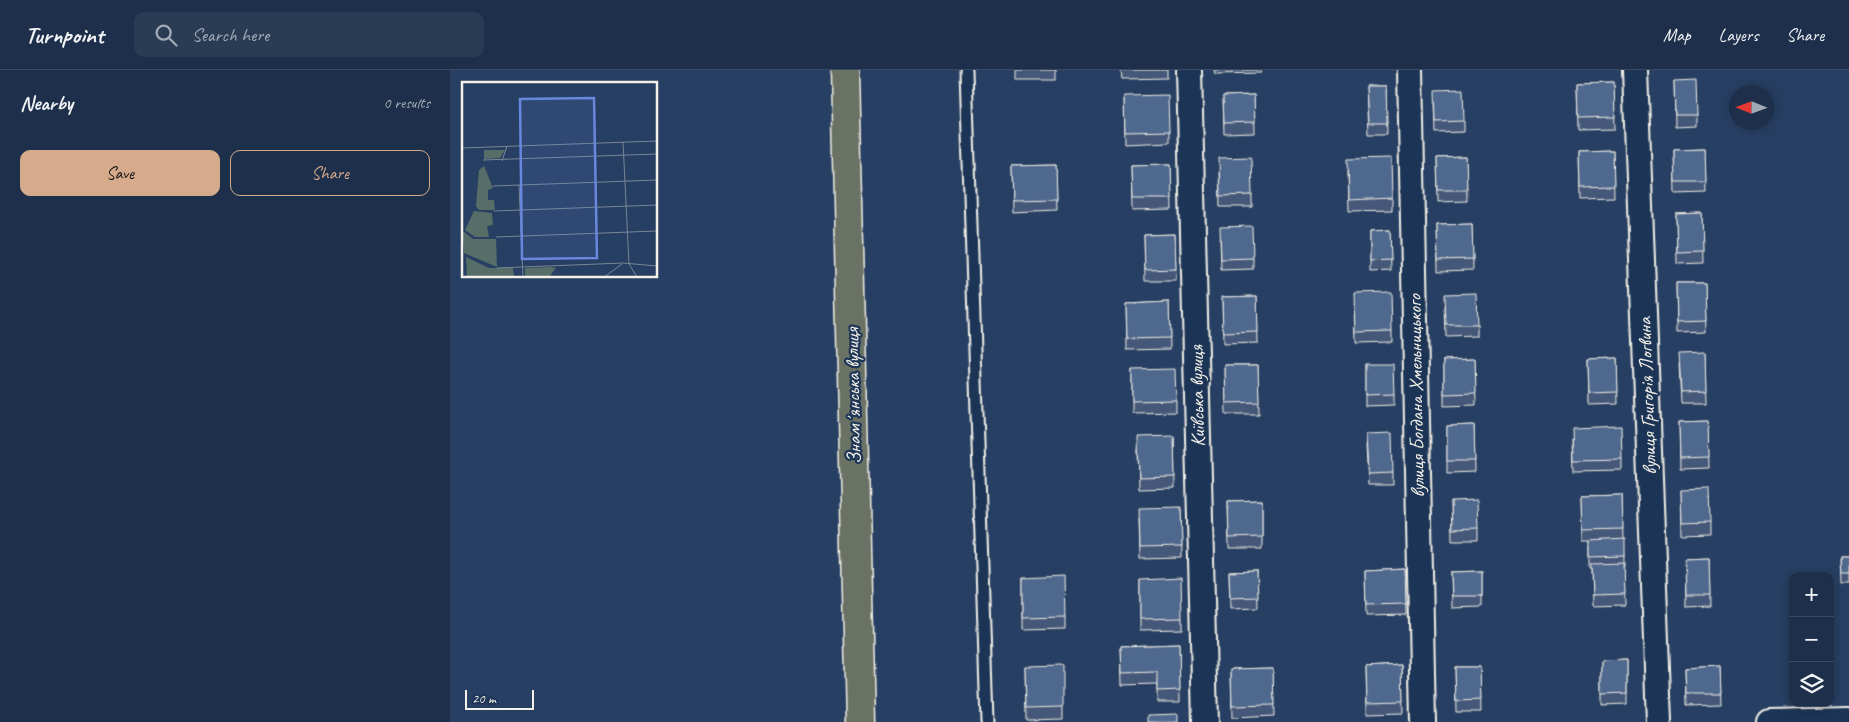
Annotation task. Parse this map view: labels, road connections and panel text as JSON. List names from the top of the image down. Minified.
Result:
{"streets":{"highway":["Знамʼянська вулиця"],"street":["Київська вулиця","вулиця Богдана Хмельницького","вулиця Григорія Логвина"]},"scale_bar":"20 m","north":"left","page":{"header":"Turnpoint","search":"Search here","nav":["Map","Layers","Share"],"heading":["Nearby","0 results"],"buttons":["Save","Share"],"map_buttons":["+","−"],"scale":"20 m"}}
